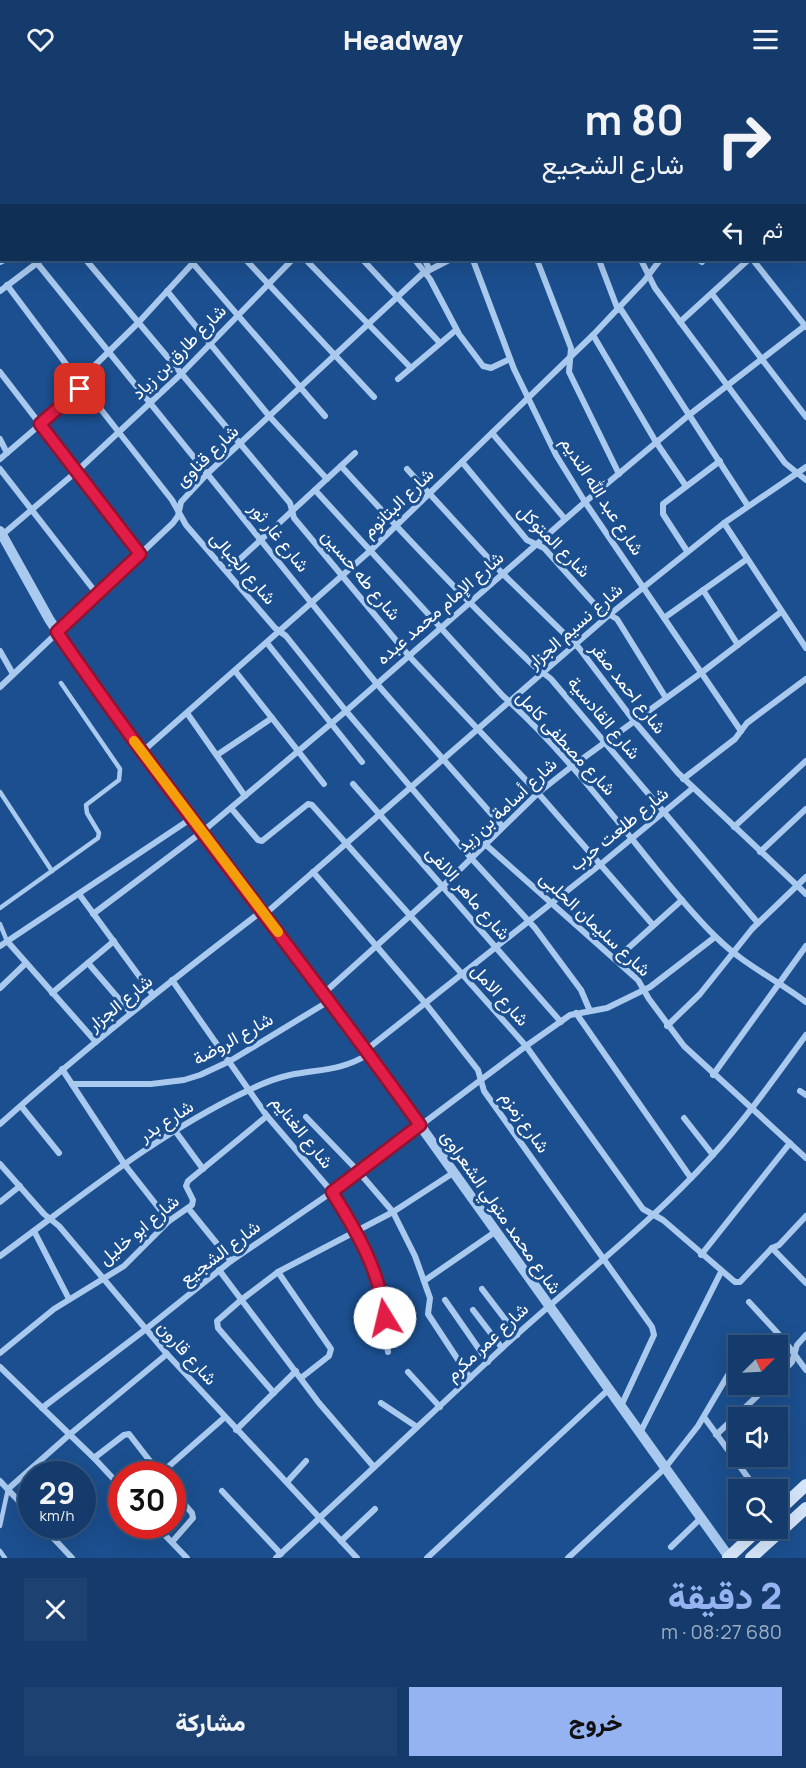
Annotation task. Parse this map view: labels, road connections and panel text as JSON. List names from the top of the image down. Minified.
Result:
{"streets":{"street":["شارع طارق بن زياد","شارع قناوى","شارع عبد الله النديم","شارع البتانوم","شارع غار ثور","شارع المتوكل","شارع الجبالى","شارع طه حسين","شارع الإمام محمد عبده","شارع نسيم الجزار","شارع احمد صقر","شارع القادسية","شارع مصطفى كامل","شارع أسامة بن زيد","شارع طلعت حرب","شارع ماهر الالفى","شارع سليمان الحلبى","شارع الامل","شارع الجزار","شارع الروضة","شارع بدر","شارع زمزم","شارع الغنايم","شارع محمد متولي الشعراوى","شارع ابو خليل","شارع الشجيع","شارع عمر مكرم","شارع قارون"]},"crossings":[["شارع طارق بن زياد","شارع غار ثور"],["شارع طارق بن زياد","شارع الجبالى"],["شارع طارق بن زياد","شارع طه حسين"],["شارع طارق بن زياد","شارع محمد متولي الشعراوى"],["شارع قناوى","شارع غار ثور"],["شارع قناوى","شارع الجبالى"],["شارع قناوى","شارع طه حسين"],["شارع قناوى","شارع محمد متولي الشعراوى"],["شارع عبد الله النديم","شارع البتانوم"],["شارع عبد الله النديم","شارع الإمام محمد عبده"],["شارع عبد الله النديم","شارع نسيم الجزار"],["شارع عبد الله النديم","شارع أسامة بن زيد"],["شارع البتانوم","شارع غار ثور"],["شارع البتانوم","شارع المتوكل"],["شارع البتانوم","شارع الجبالى"],["شارع البتانوم","شارع طه حسين"],["شارع البتانوم","شارع احمد صقر"],["شارع البتانوم","شارع القادسية"],["شارع البتانوم","شارع مصطفى كامل"],["شارع البتانوم","شارع محمد متولي الشعراوى"],["شارع غار ثور","شارع الإمام محمد عبده"],["شارع غار ثور","شارع نسيم الجزار"],["شارع غار ثور","شارع أسامة بن زيد"],["شارع المتوكل","شارع الإمام محمد عبده"],["شارع المتوكل","شارع نسيم الجزار"],["شارع المتوكل","شارع أسامة بن زيد"],["شارع الجبالى","شارع الإمام محمد عبده"],["شارع الجبالى","شارع نسيم الجزار"],["شارع الجبالى","شارع أسامة بن زيد"],["شارع الجبالى","شارع طلعت حرب"],["شارع طه حسين","شارع الإمام محمد عبده"],["شارع طه حسين","شارع نسيم الجزار"],["شارع طه حسين","شارع أسامة بن زيد"],["شارع طه حسين","شارع طلعت حرب"],["شارع الإمام محمد عبده","شارع احمد صقر"],["شارع الإمام محمد عبده","شارع القادسية"],["شارع الإمام محمد عبده","شارع مصطفى كامل"],["شارع الإمام محمد عبده","شارع الامل"],["شارع الإمام محمد عبده","شارع محمد متولي الشعراوى"],["شارع نسيم الجزار","شارع احمد صقر"],["شارع نسيم الجزار","شارع القادسية"],["شارع نسيم الجزار","شارع مصطفى كامل"],["شارع نسيم الجزار","شارع ماهر الالفى"],["شارع نسيم الجزار","شارع الامل"],["شارع نسيم الجزار","شارع الجزار"],["شارع نسيم الجزار","شارع زمزم"],["شارع نسيم الجزار","شارع محمد متولي الشعراوى"],["شارع احمد صقر","شارع أسامة بن زيد"],["شارع احمد صقر","شارع طلعت حرب"],["شارع القادسية","شارع أسامة بن زيد"],["شارع القادسية","شارع طلعت حرب"],["شارع مصطفى كامل","شارع أسامة بن زيد"],["شارع مصطفى كامل","شارع طلعت حرب"],["شارع أسامة بن زيد","شارع ماهر الالفى"],["شارع أسامة بن زيد","شارع سليمان الحلبى"],["شارع أسامة بن زيد","شارع الامل"],["شارع أسامة بن زيد","شارع الروضة"],["شارع أسامة بن زيد","شارع زمزم"],["شارع أسامة بن زيد","شارع محمد متولي الشعراوى"],["شارع طلعت حرب","شارع ماهر الالفى"],["شارع طلعت حرب","شارع سليمان الحلبى"],["شارع طلعت حرب","شارع الامل"],["شارع طلعت حرب","شارع بدر"],["شارع طلعت حرب","شارع زمزم"],["شارع طلعت حرب","شارع محمد متولي الشعراوى"],["شارع ماهر الالفى","شارع الشجيع"],["شارع سليمان الحلبى","شارع عمر مكرم"],["شارع الامل","شارع الشجيع"],["شارع الامل","شارع عمر مكرم"],["شارع الجزار","شارع الغنايم"],["شارع الجزار","شارع محمد متولي الشعراوى"],["شارع الروضة","شارع الغنايم"],["شارع الروضة","شارع محمد متولي الشعراوى"],["شارع بدر","شارع الغنايم"],["شارع بدر","شارع محمد متولي الشعراوى"],["شارع بدر","شارع قارون"],["شارع زمزم","شارع محمد متولي الشعراوى"],["شارع زمزم","شارع الشجيع"],["شارع زمزم","شارع عمر مكرم"],["شارع الغنايم","شارع ابو خليل"],["شارع الغنايم","شارع الشجيع"],["شارع محمد متولي الشعراوى","شارع الشجيع"],["شارع محمد متولي الشعراوى","شارع عمر مكرم"],["شارع ابو خليل","شارع قارون"],["شارع الشجيع","شارع قارون"],["شارع عمر مكرم","شارع قارون"]],"north":"top right","page":{"header":"Headway","turn":["80 m","شارع الشجيع"],"then":"ثم","speed":"29 km/h","limit":"30","heading":["2 دقيقة","680 m · 08:27"],"buttons":["خروج","مشاركة"]}}
